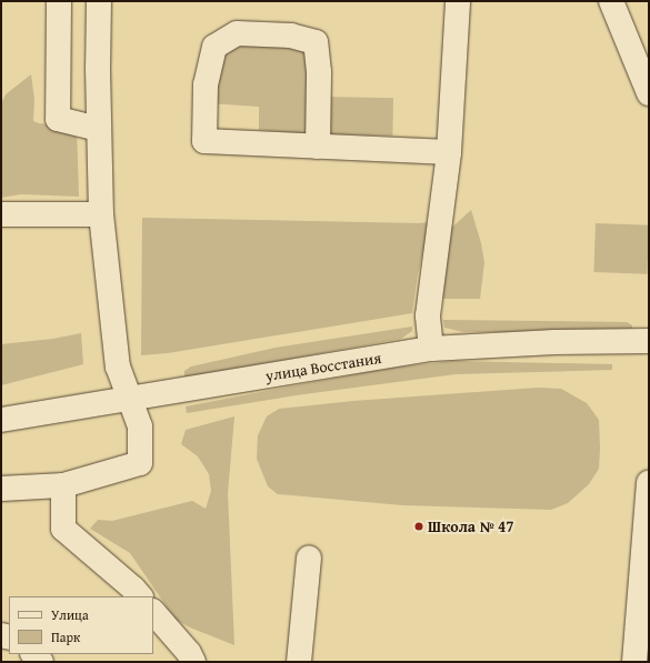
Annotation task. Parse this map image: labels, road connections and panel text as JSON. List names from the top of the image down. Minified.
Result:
{"streets":{"street":["улица Восстания"]},"places":["Школа № 47"],"legend":["Улица","Парк"]}
